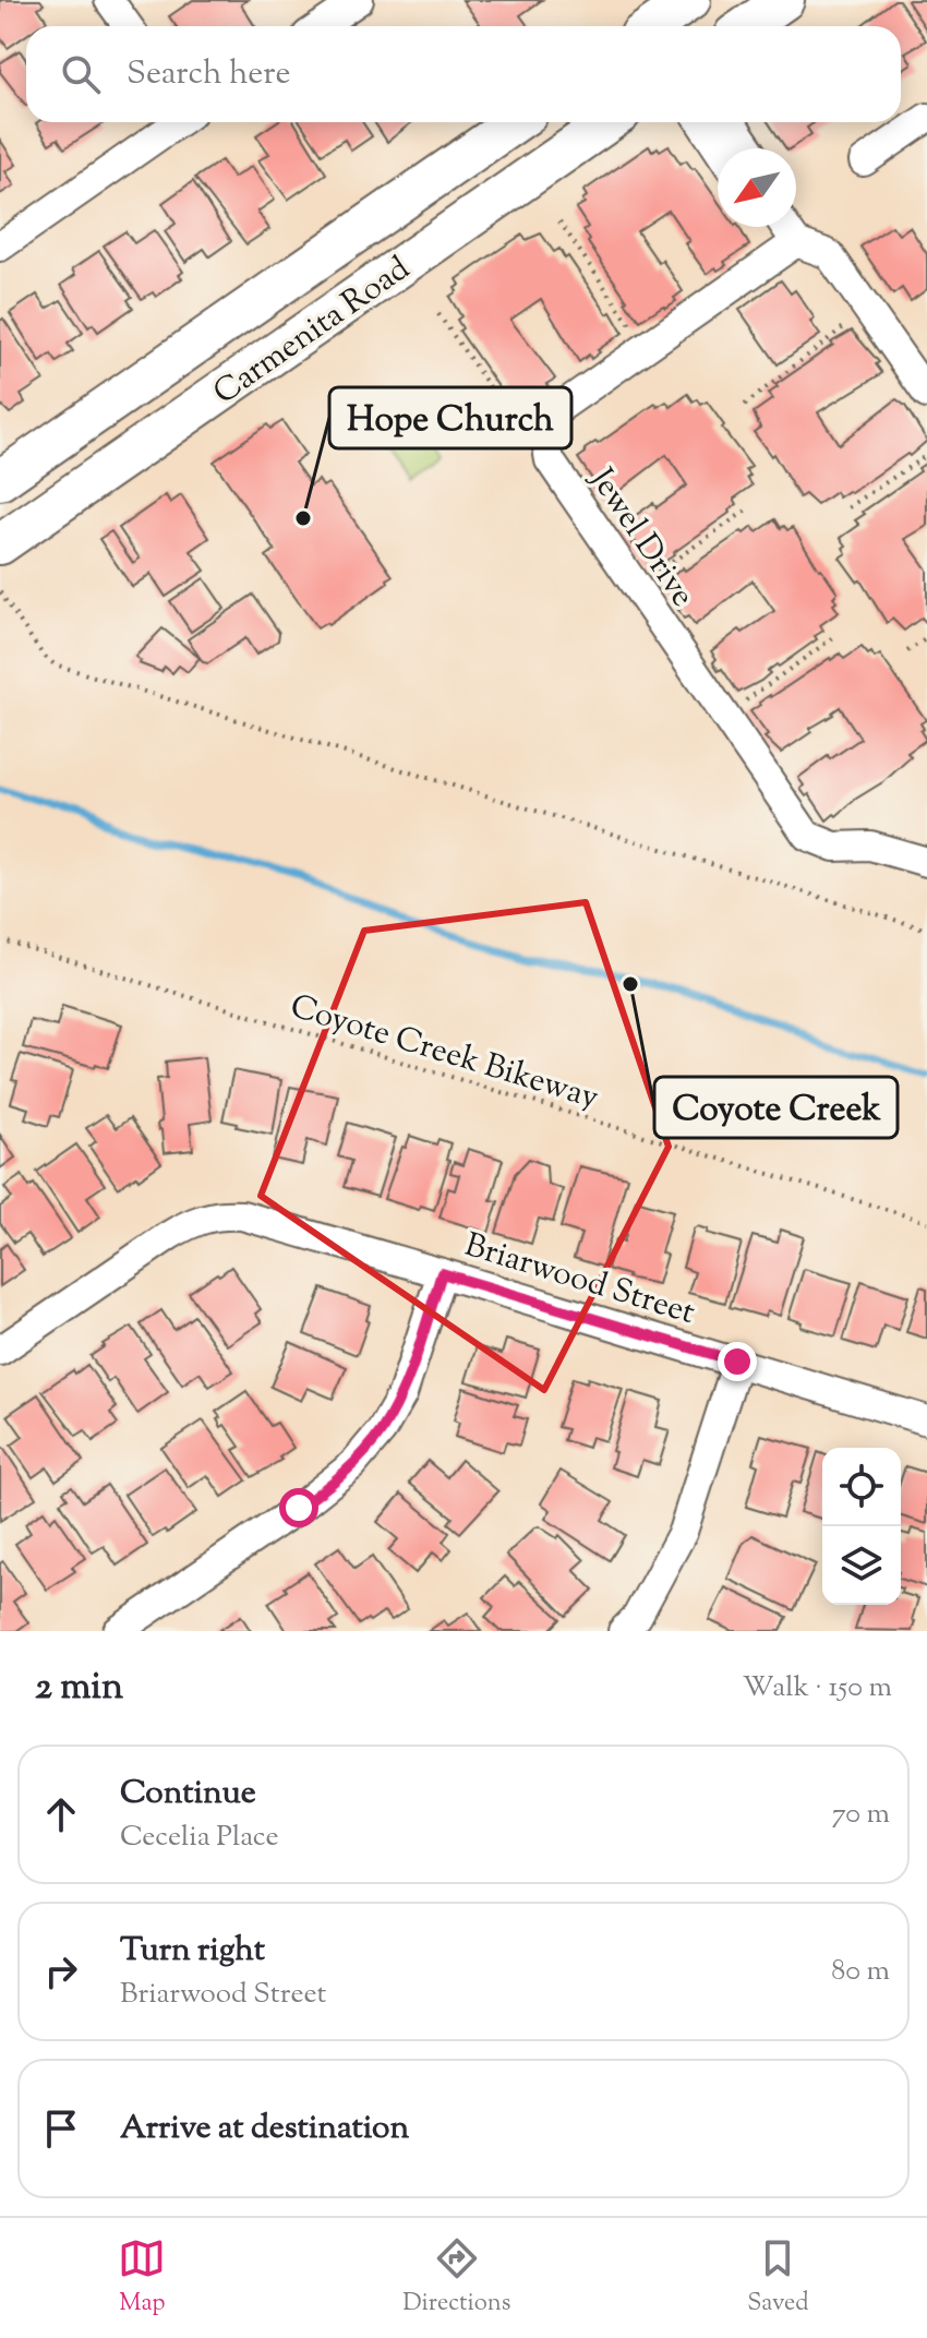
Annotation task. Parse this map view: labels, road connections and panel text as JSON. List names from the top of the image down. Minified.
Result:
{"streets":{"main road":["Carmenita Road"],"street":["Jewel Drive","Briarwood Street"],"path":["Coyote Creek Bikeway"]},"places":["Hope Church","Coyote Creek"],"north":"bottom left","page":{"search":"Search here","heading":["2 min","Walk · 150 m"],"list":[["Continue","Cecelia Place","70 m"],["Turn right","Briarwood Street","80 m"],"Arrive at destination"],"nav":["Map","Directions","Saved"]}}
